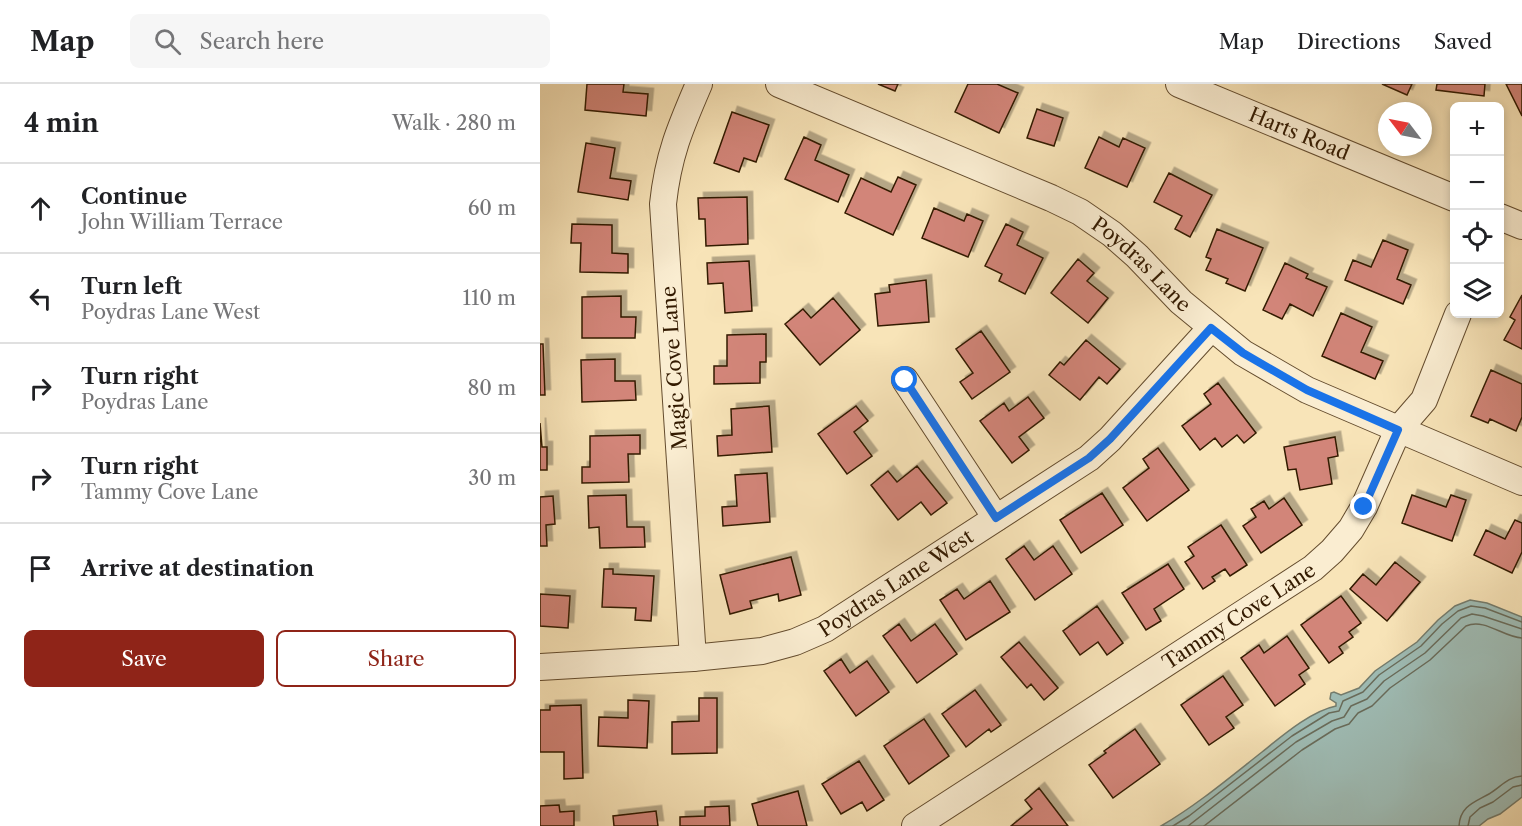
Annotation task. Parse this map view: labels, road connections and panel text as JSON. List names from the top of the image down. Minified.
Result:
{"streets":{"street":["Harts Road","Poydras Lane","Magic Cove Lane","Poydras Lane West","Tammy Cove Lane"]},"crossings":[["Poydras Lane","Poydras Lane West"],["Poydras Lane","Tammy Cove Lane"],["Magic Cove Lane","Poydras Lane West"]],"north":"top left","page":{"header":"Map","search":"Search here","nav":["Map","Directions","Saved"],"heading":["4 min","Walk · 280 m"],"map_buttons":["+","−"],"list":[["Continue","John William Terrace","60 m"],["Turn left","Poydras Lane West","110 m"],["Turn right","Poydras Lane","80 m"],["Turn right","Tammy Cove Lane","30 m"],"Arrive at destination"],"buttons":["Save","Share"]}}
